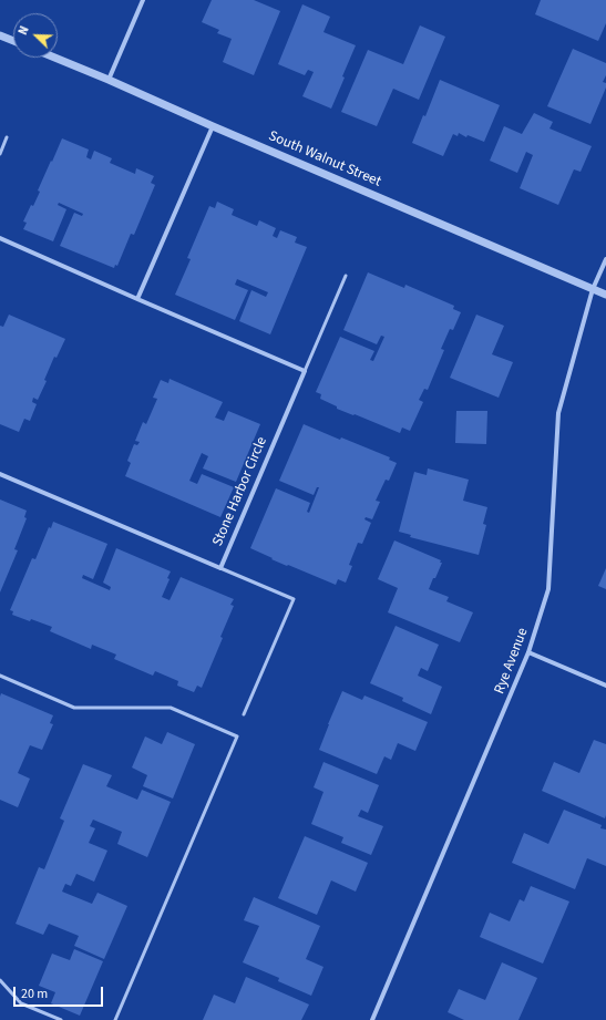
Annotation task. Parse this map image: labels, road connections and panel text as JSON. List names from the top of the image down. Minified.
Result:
{"streets":{"street":["South Walnut Street","Stone Harbor Circle","Rye Avenue"]},"crossings":[["South Walnut Street","Rye Avenue"]],"scale_bar":"20 m","north":"top left"}
